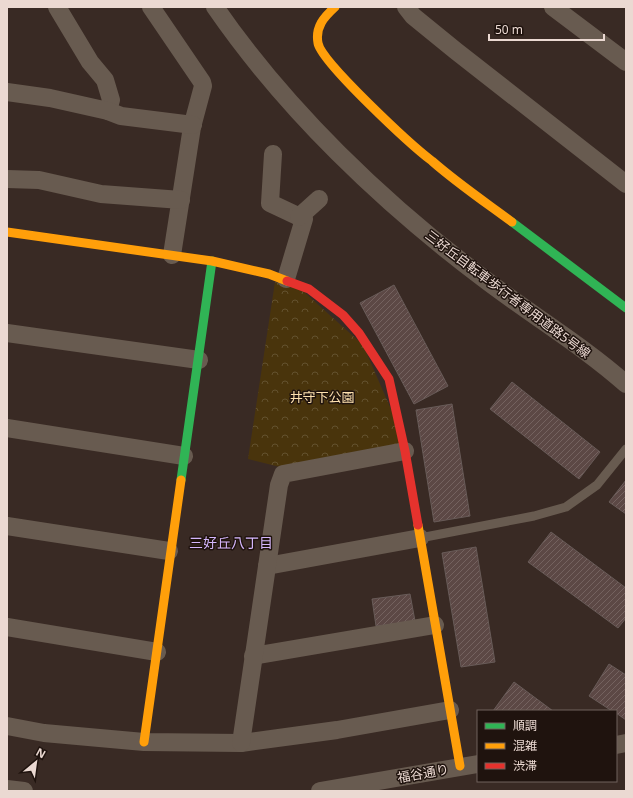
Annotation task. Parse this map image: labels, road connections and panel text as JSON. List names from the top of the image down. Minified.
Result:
{"streets":{"street":["三好丘自転車歩行者専用道路5号線","福谷通り"]},"districts":["三好丘八丁目"],"parks":["井守下公園"],"legend":["順調","混雑","渋滞"],"scale_bar":"50 m","north":"top right"}
